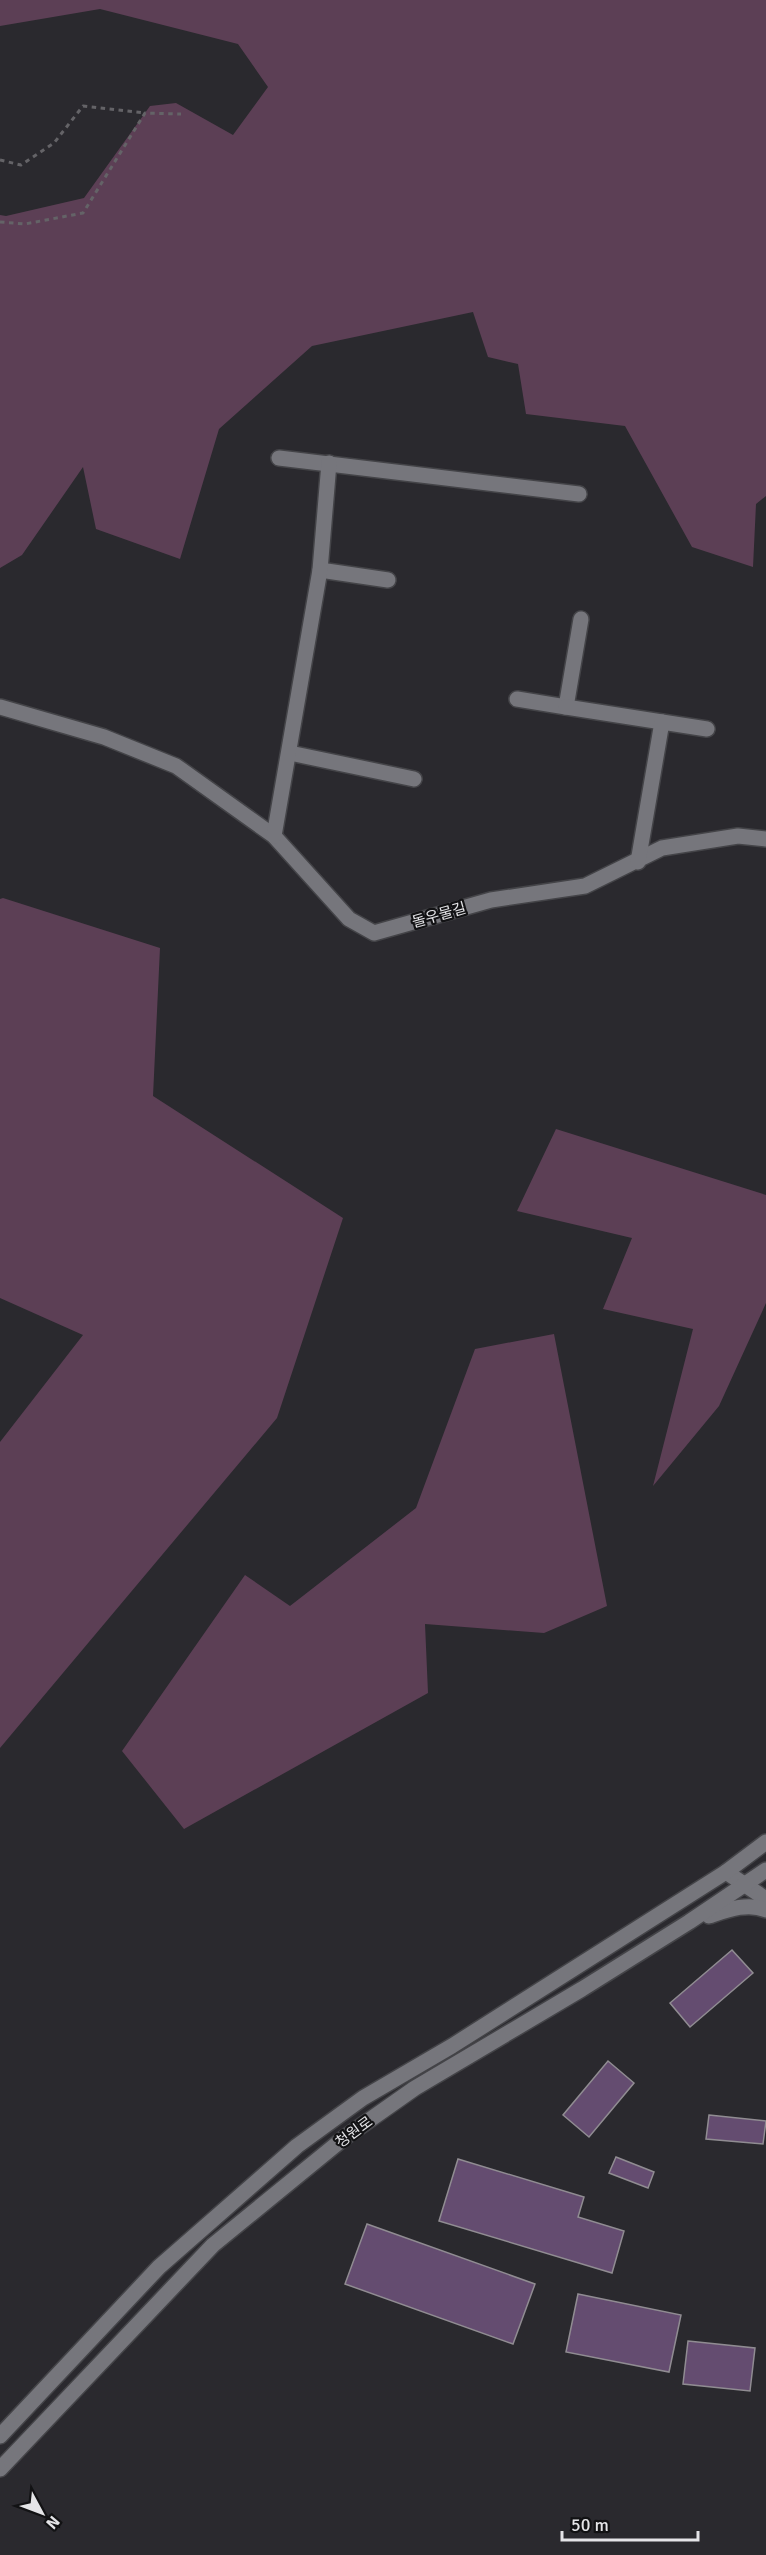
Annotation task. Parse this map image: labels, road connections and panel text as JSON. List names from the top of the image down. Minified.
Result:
{"streets":{"street":["돌우물길","청원로"]},"scale_bar":"50 m","north":"bottom right"}
